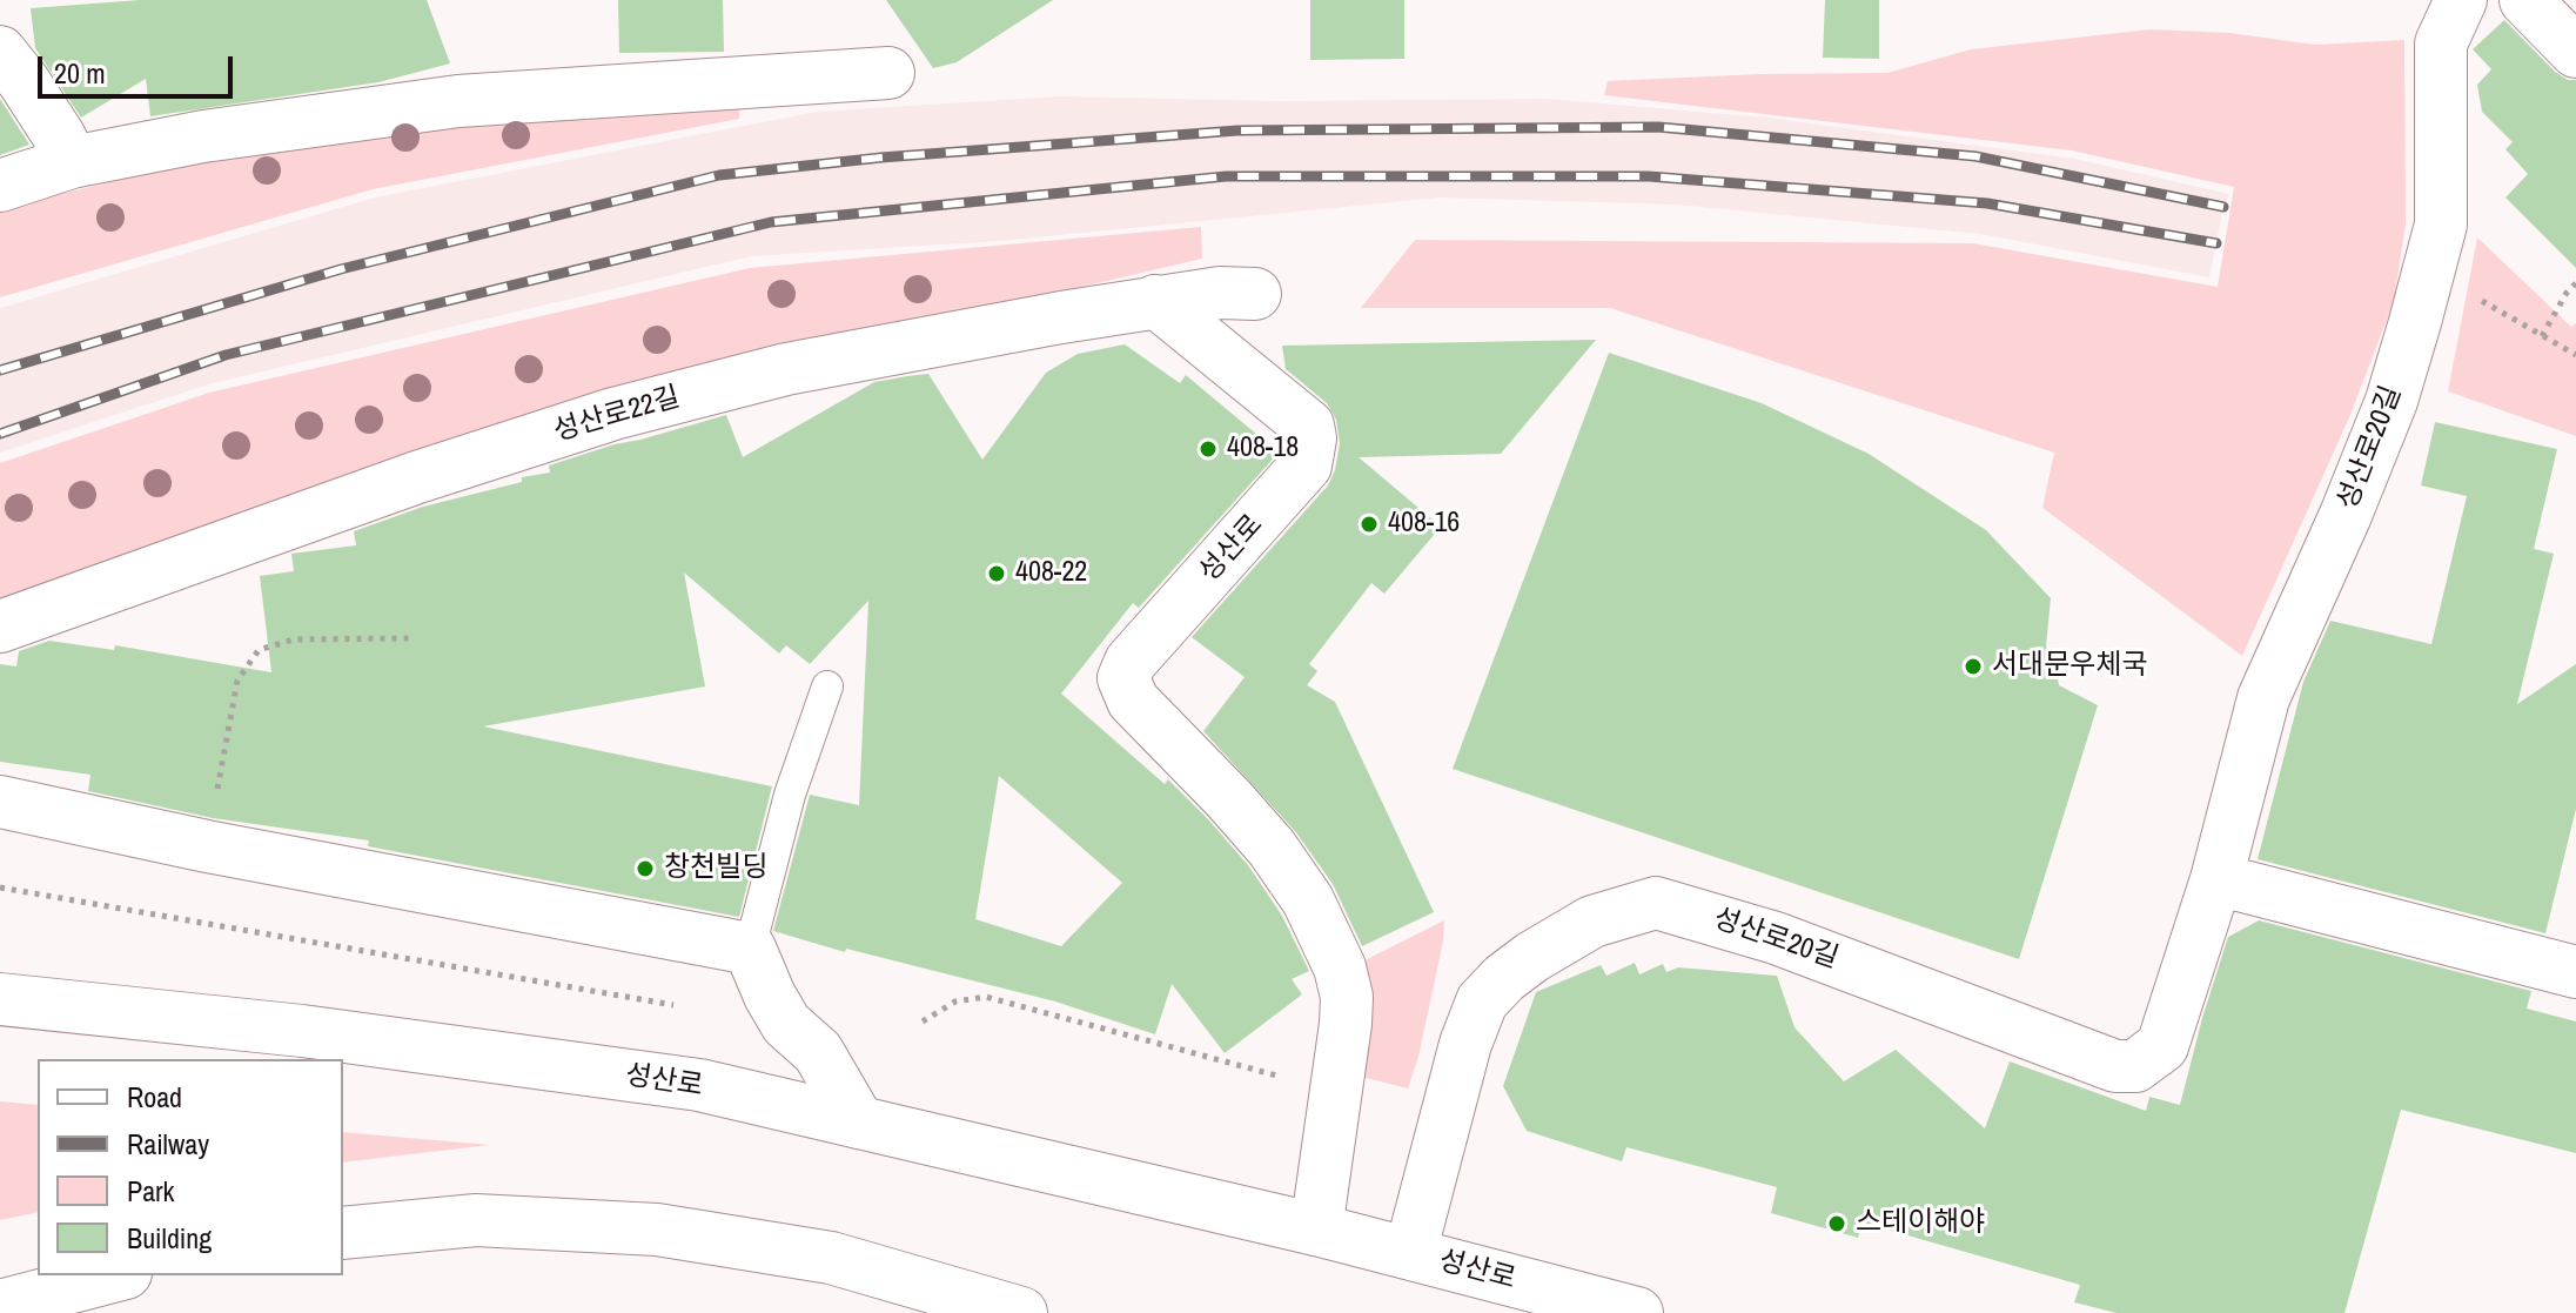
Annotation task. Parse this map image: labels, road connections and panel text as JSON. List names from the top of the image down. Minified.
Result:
{"streets":{"street":["성산로22길","성산로20길","성산로"]},"crossings":[["성산로22길","성산로"],["성산로20길","성산로"]],"places":["408-18","408-16","408-22","서대문우체국","창천빌딩","스테이해야"],"legend":["Road","Railway","Park","Building"],"scale_bar":"20 m"}
